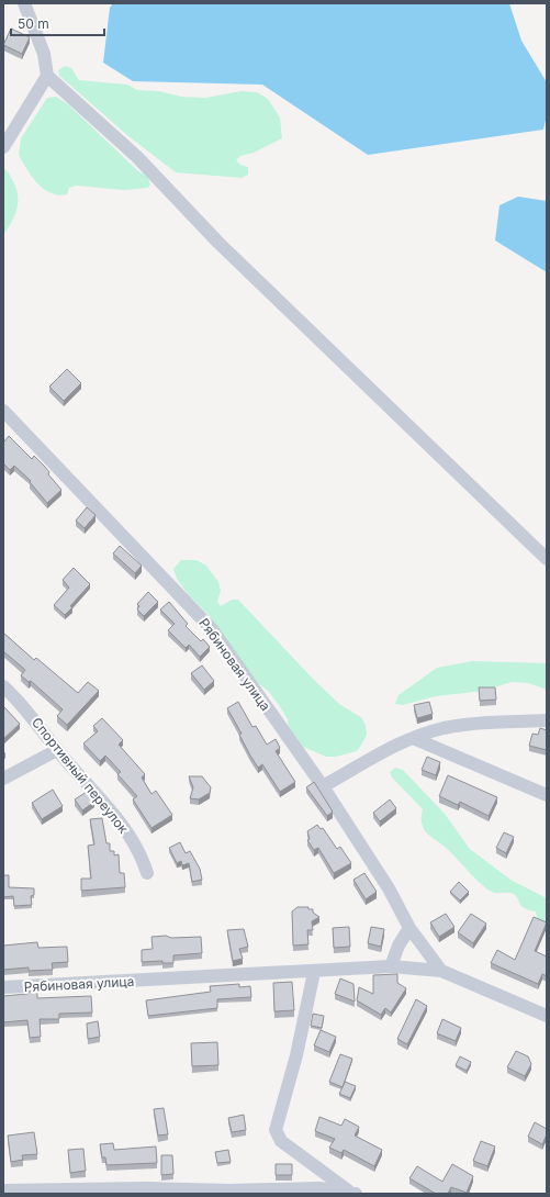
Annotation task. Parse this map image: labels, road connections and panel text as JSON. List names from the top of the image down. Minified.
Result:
{"streets":{"street":["Рябиновая улица","Спортивный переулок"]},"scale_bar":"50 m"}
